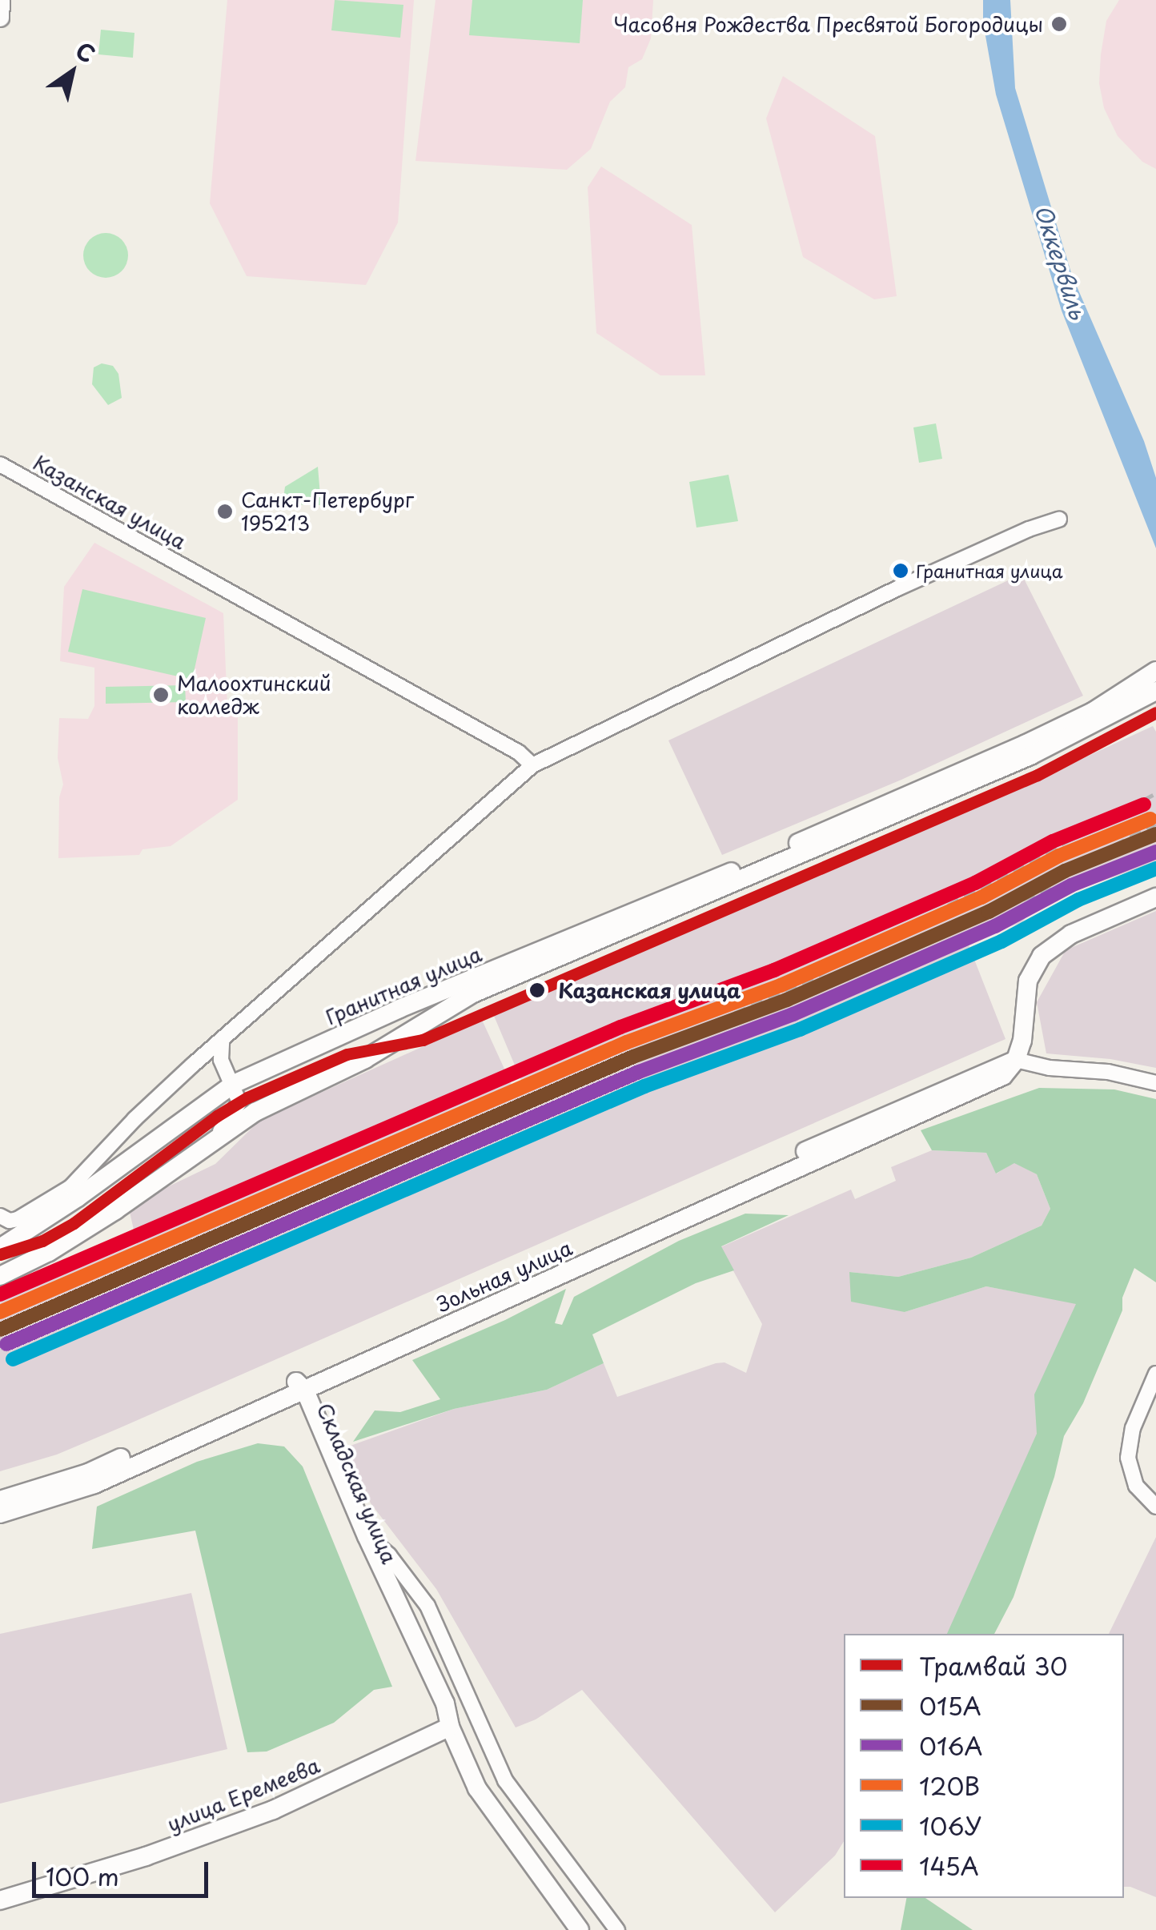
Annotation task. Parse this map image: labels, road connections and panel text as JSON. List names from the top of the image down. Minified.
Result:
{"streets":{"street":["Казанская улица","Гранитная улица","Зольная улица","Складская улица","улица Еремеева"]},"crossings":[["Казанская улица","Гранитная улица"],["Зольная улица","Складская улица"],["Складская улица","улица Еремеева"]],"water":["Оккервиль"],"places":["Часовня Рождества Пресвятой Богородицы","Санкт-Петербург 195213","Гранитная улица","Малоохтинский колледж","Казанская улица"],"lines":["tram line 30","transit line 145А","transit line 120В","transit line 015А","transit line 016А","transit line 106У"],"legend":["Трамвай 30","015А","016А","120В","106У","145А"],"scale_bar":"100 m","north":"top right"}
